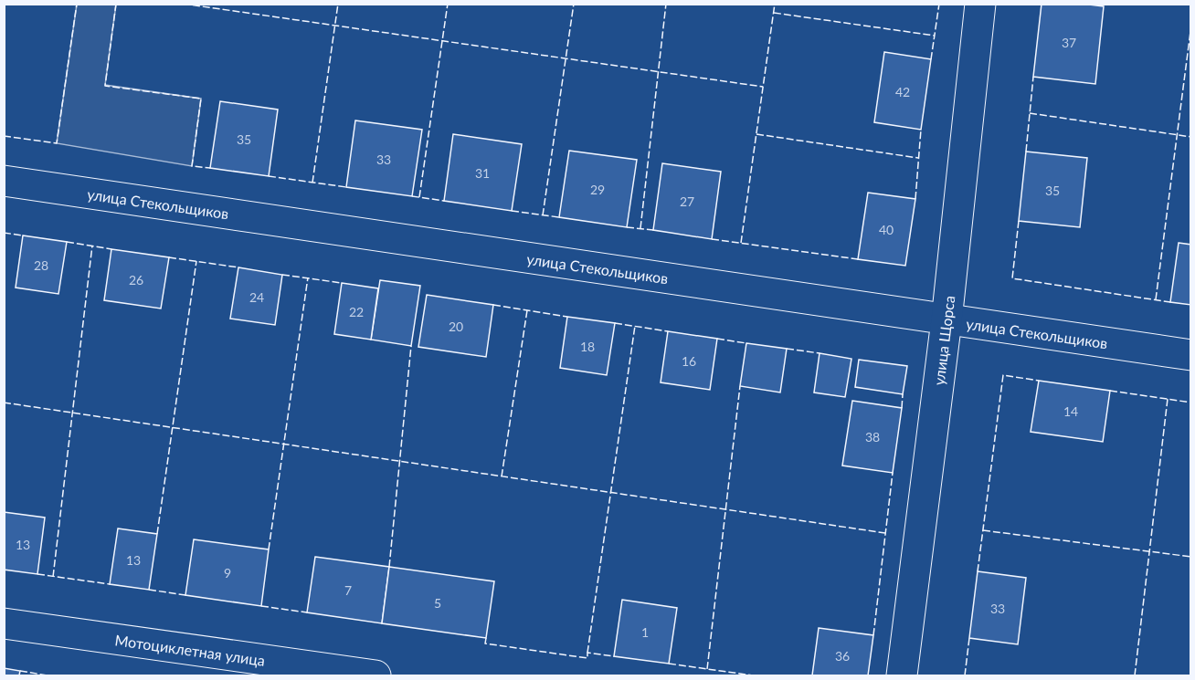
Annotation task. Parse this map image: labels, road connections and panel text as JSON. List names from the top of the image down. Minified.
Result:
{"streets":{"street":["улица Стекольщиков","улица Щорса","Мотоциклетная улица"]},"crossings":[["улица Стекольщиков","улица Щорса"]],"house_numbers":["37","42","35","33","31","29","35","27","40","28","26","24","22","20","18","16","14","38","13","13","9","7","5","33","1","36"]}
